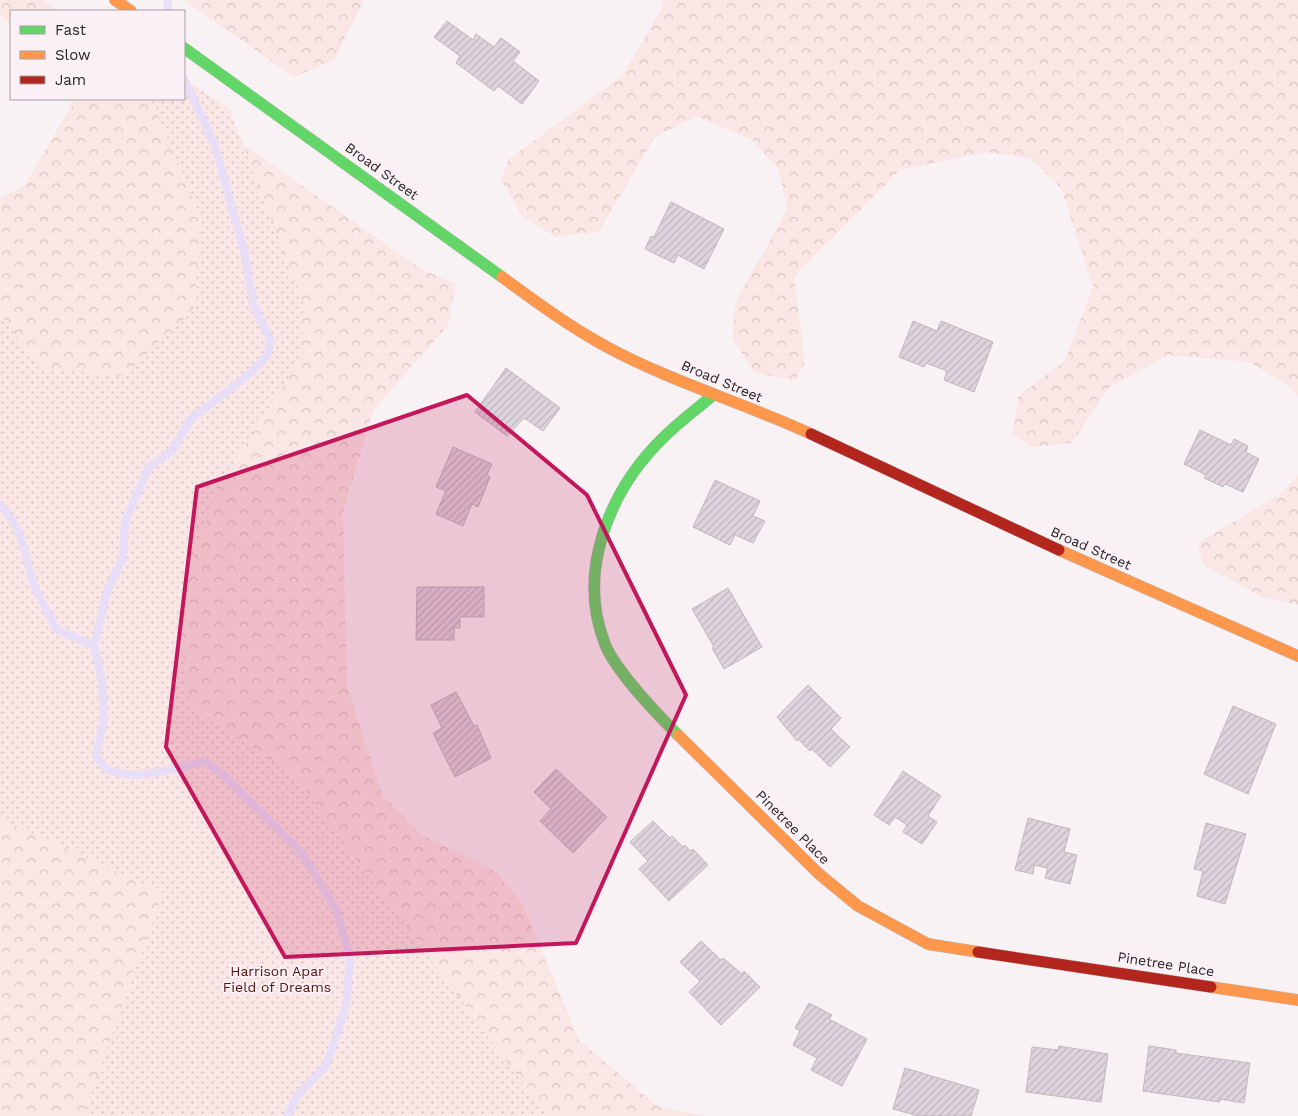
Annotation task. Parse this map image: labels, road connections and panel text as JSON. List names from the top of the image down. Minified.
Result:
{"streets":{"street":["Broad Street","Pinetree Place"]},"crossings":[["Broad Street","Pinetree Place"]],"parks":["Harrison Apar Field of Dreams"],"legend":["Fast","Slow","Jam"]}
